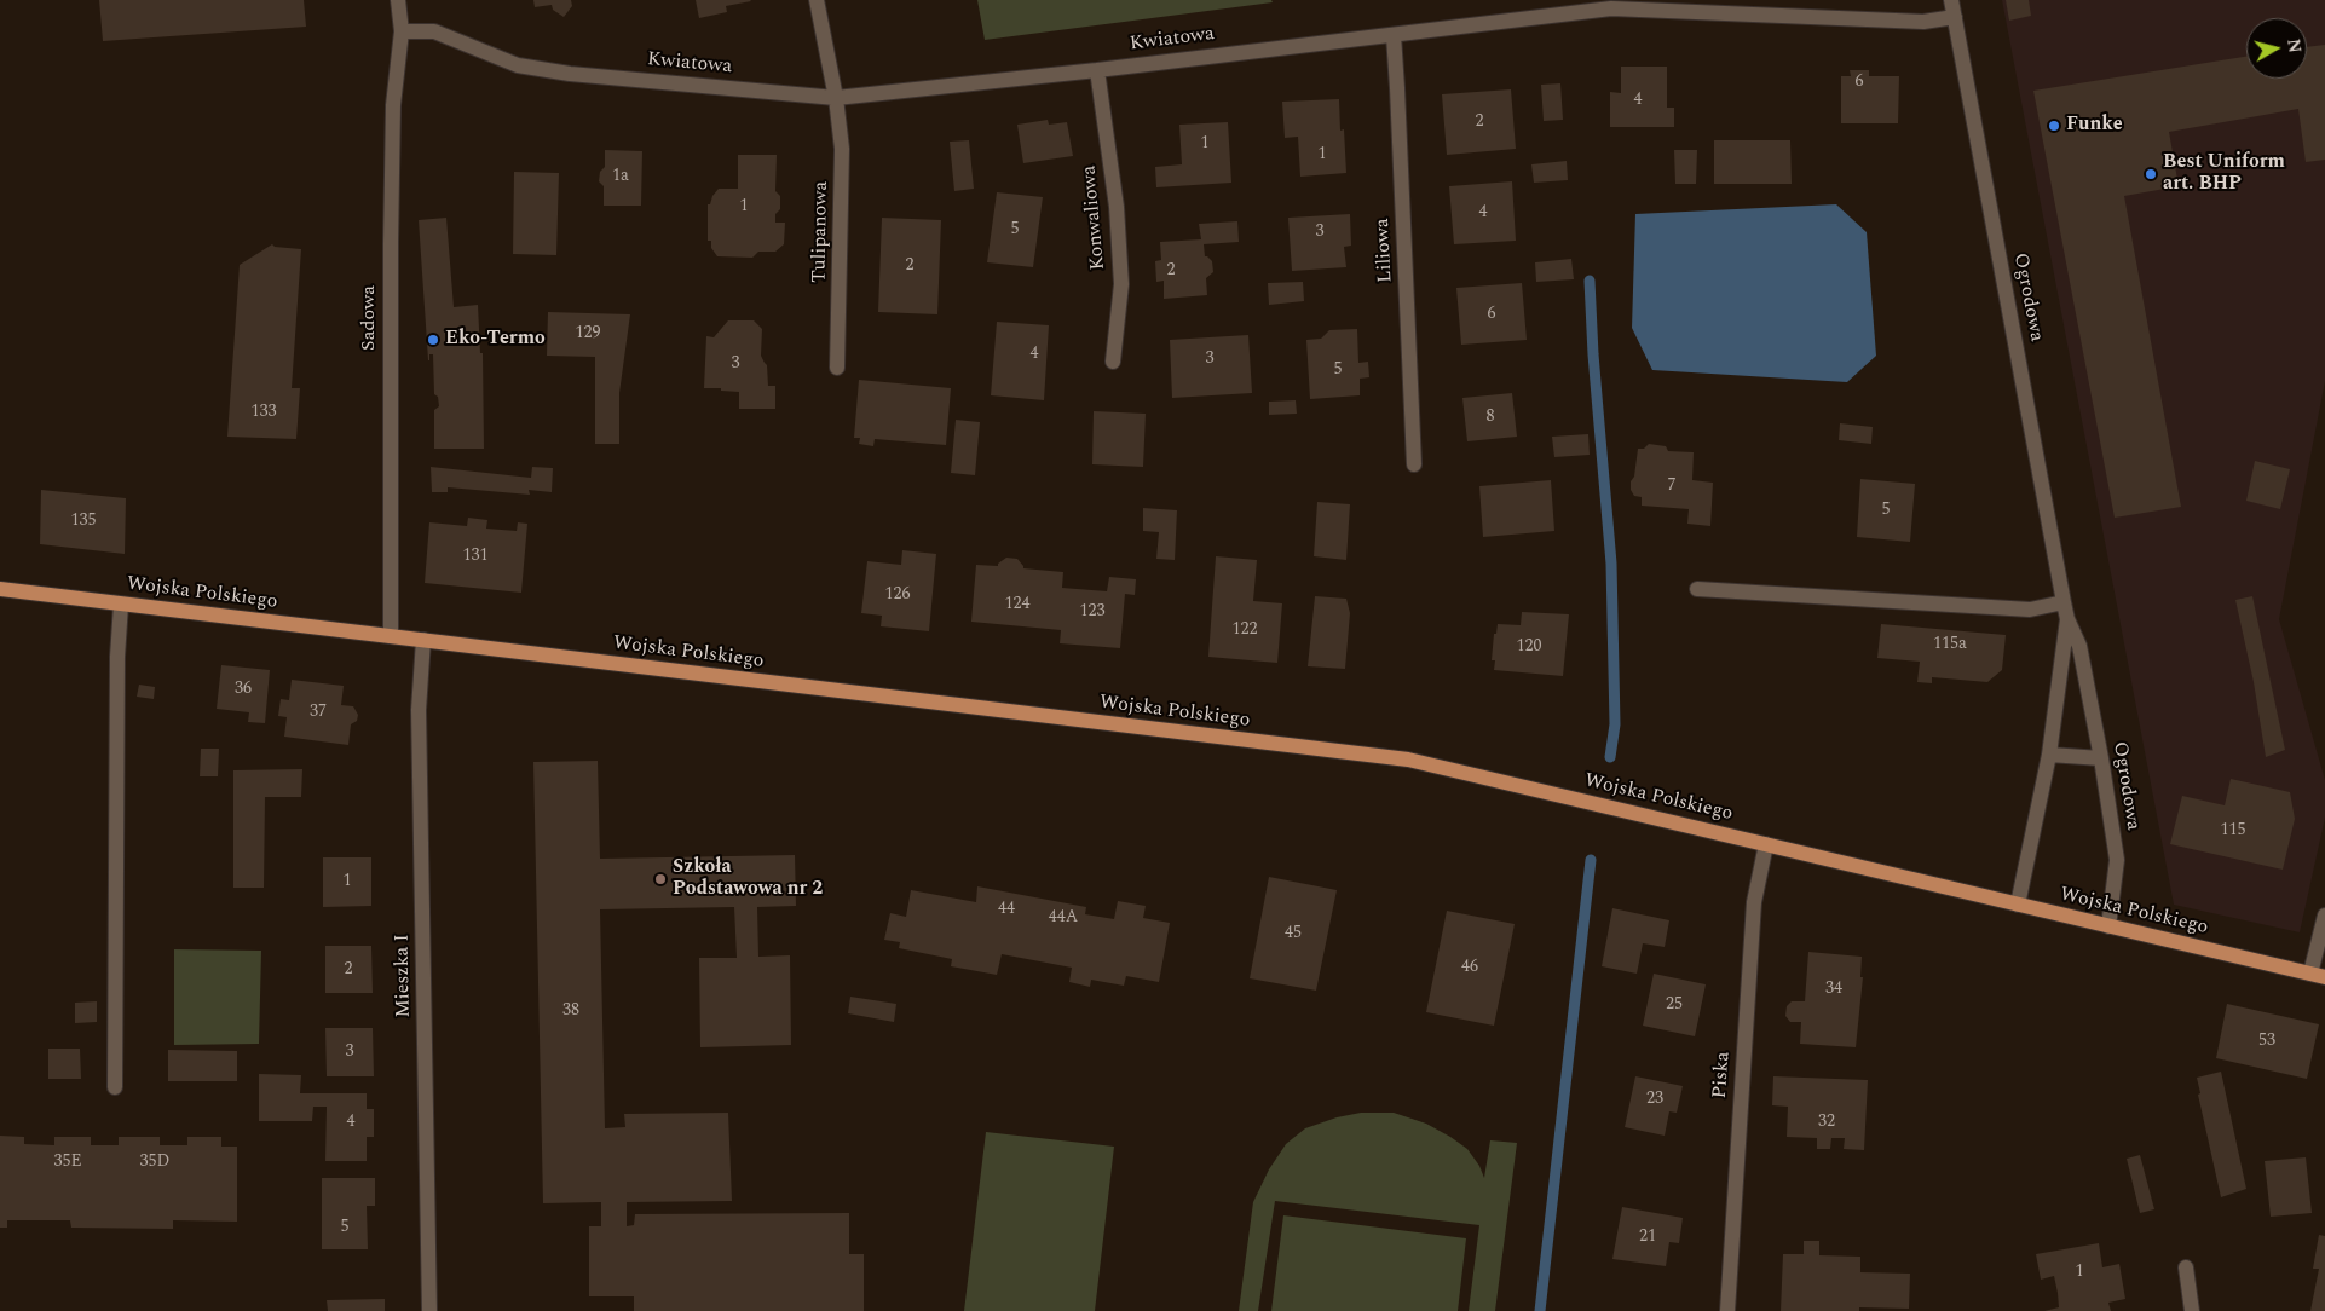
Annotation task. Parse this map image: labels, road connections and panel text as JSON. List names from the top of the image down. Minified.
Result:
{"streets":{"main road":["Wojska Polskiego"],"street":["Kwiatowa","Konwaliowa","Tulipanowa","Liliowa","Ogrodowa","Sadowa","Mieszka I","Piska"]},"crossings":[["Kwiatowa","Konwaliowa"],["Kwiatowa","Tulipanowa"],["Kwiatowa","Liliowa"],["Kwiatowa","Ogrodowa"],["Kwiatowa","Sadowa"],["Ogrodowa","Wojska Polskiego"],["Sadowa","Wojska Polskiego"],["Wojska Polskiego","Mieszka I"],["Wojska Polskiego","Piska"]],"places":["Funke","Best Uniform art. BHP","Eko-Termo","Szkoła Podstawowa nr 2"],"house_numbers":["6","4","2","1","1","1a","1","4","5","3","2","2","6","129","4","3","3","5","133","8","7","5","135","131","126","124","123","122","115a","120","36","37","115","1","44","44A","45","46","2","34","25","38","53","3","23","4","32","35E","35D","5","21","1"],"north":"right"}
